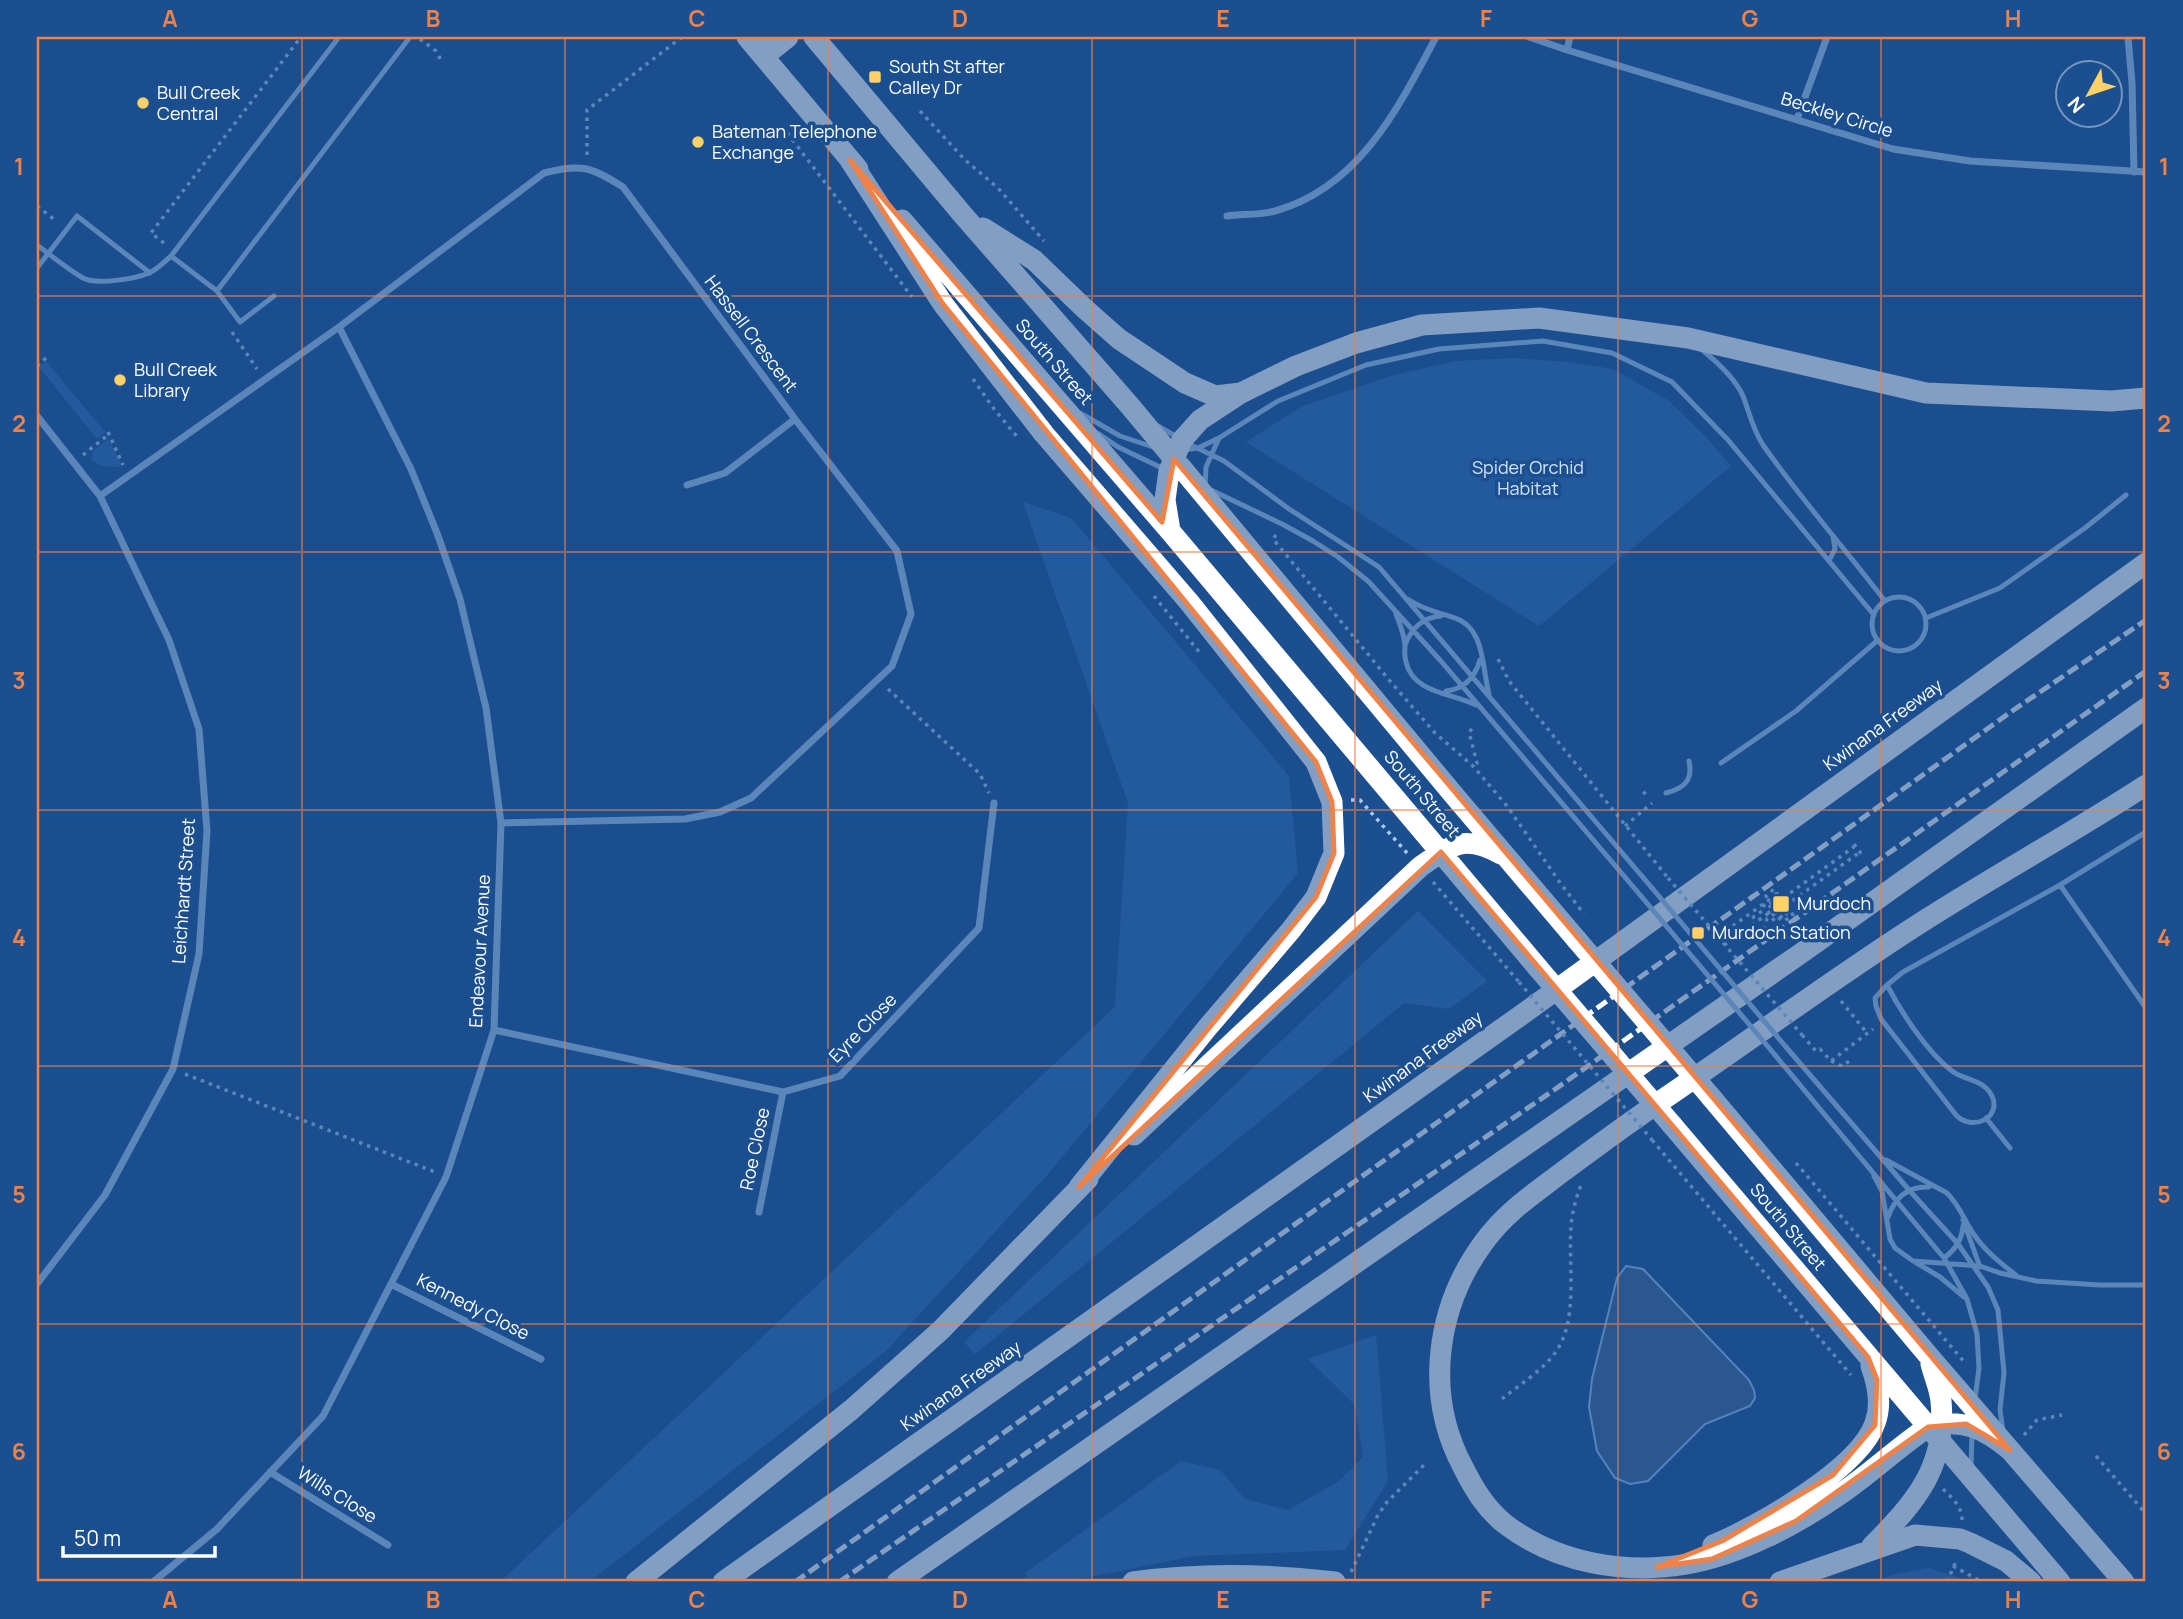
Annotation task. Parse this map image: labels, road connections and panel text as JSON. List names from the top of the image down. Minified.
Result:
{"streets":{"highway":["South Street","Kwinana Freeway"],"street":["Beckley Circle","Hassell Crescent","Leichhardt Street","Endeavour Avenue","Eyre Close","Roe Close","Kennedy Close","Wills Close"]},"crossings":[["Hassell Crescent","Endeavour Avenue"],["Endeavour Avenue","Eyre Close"],["Endeavour Avenue","Kennedy Close"],["Endeavour Avenue","Wills Close"],["Eyre Close","Roe Close"]],"parks":["Spider Orchid Habitat"],"places":{"transit":["South St after Calley Dr","Murdoch","Murdoch Station"],"other":["Bull Creek Central","Bateman Telephone Exchange","Bull Creek Library"]},"scale_bar":"50 m","north":"bottom left","grid":{"columns":["A","B","C","D","E","F","G","H"],"rows":["1","2","3","4","5","6"]}}
